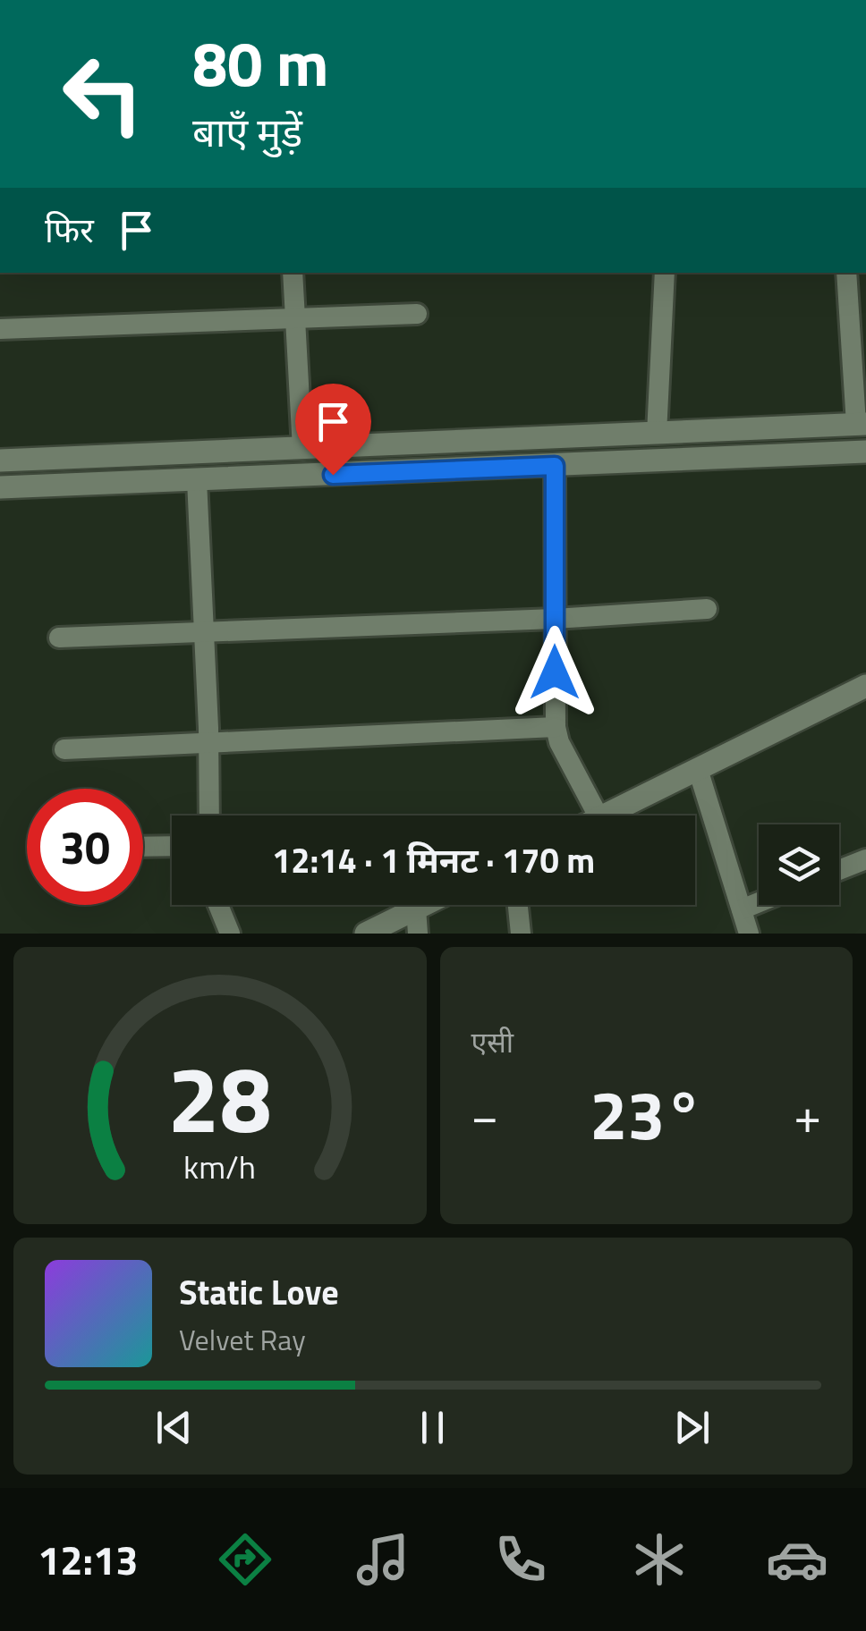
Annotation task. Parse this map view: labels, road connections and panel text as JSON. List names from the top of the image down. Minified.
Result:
{"page":{"turn":["80 m","बाएँ मुड़ें"],"then":"फिर","limit":"30","trip":"12:14 · 1 मिनट · 170 m","tile":"एसी","heat":["−","23°","+"],"song":["Static Love","Velvet Ray"],"tabs":"12:13","gauge":["28","km/h"]}}
